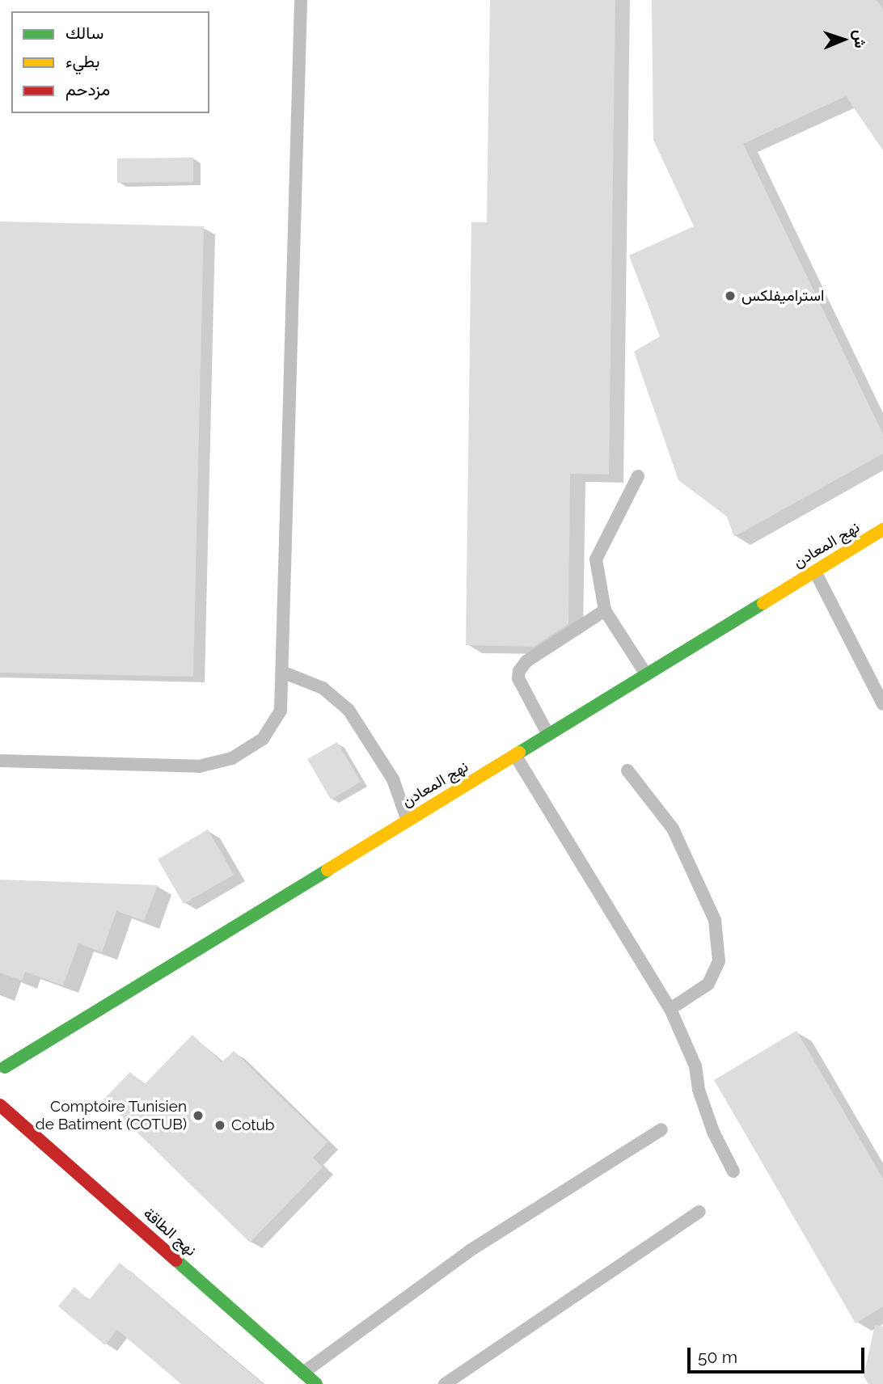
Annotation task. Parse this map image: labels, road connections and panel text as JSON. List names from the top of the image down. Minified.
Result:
{"streets":{"street":["نهج المعادن","نهج الطاقة"]},"crossings":[["نهج المعادن","نهج الطاقة"]],"places":["استراميفلكس","Comptoire Tunisien de Batiment (COTUB)","Cotub"],"legend":["سالك","بطيء","مزدحم"],"scale_bar":"50 m","north":"right"}
